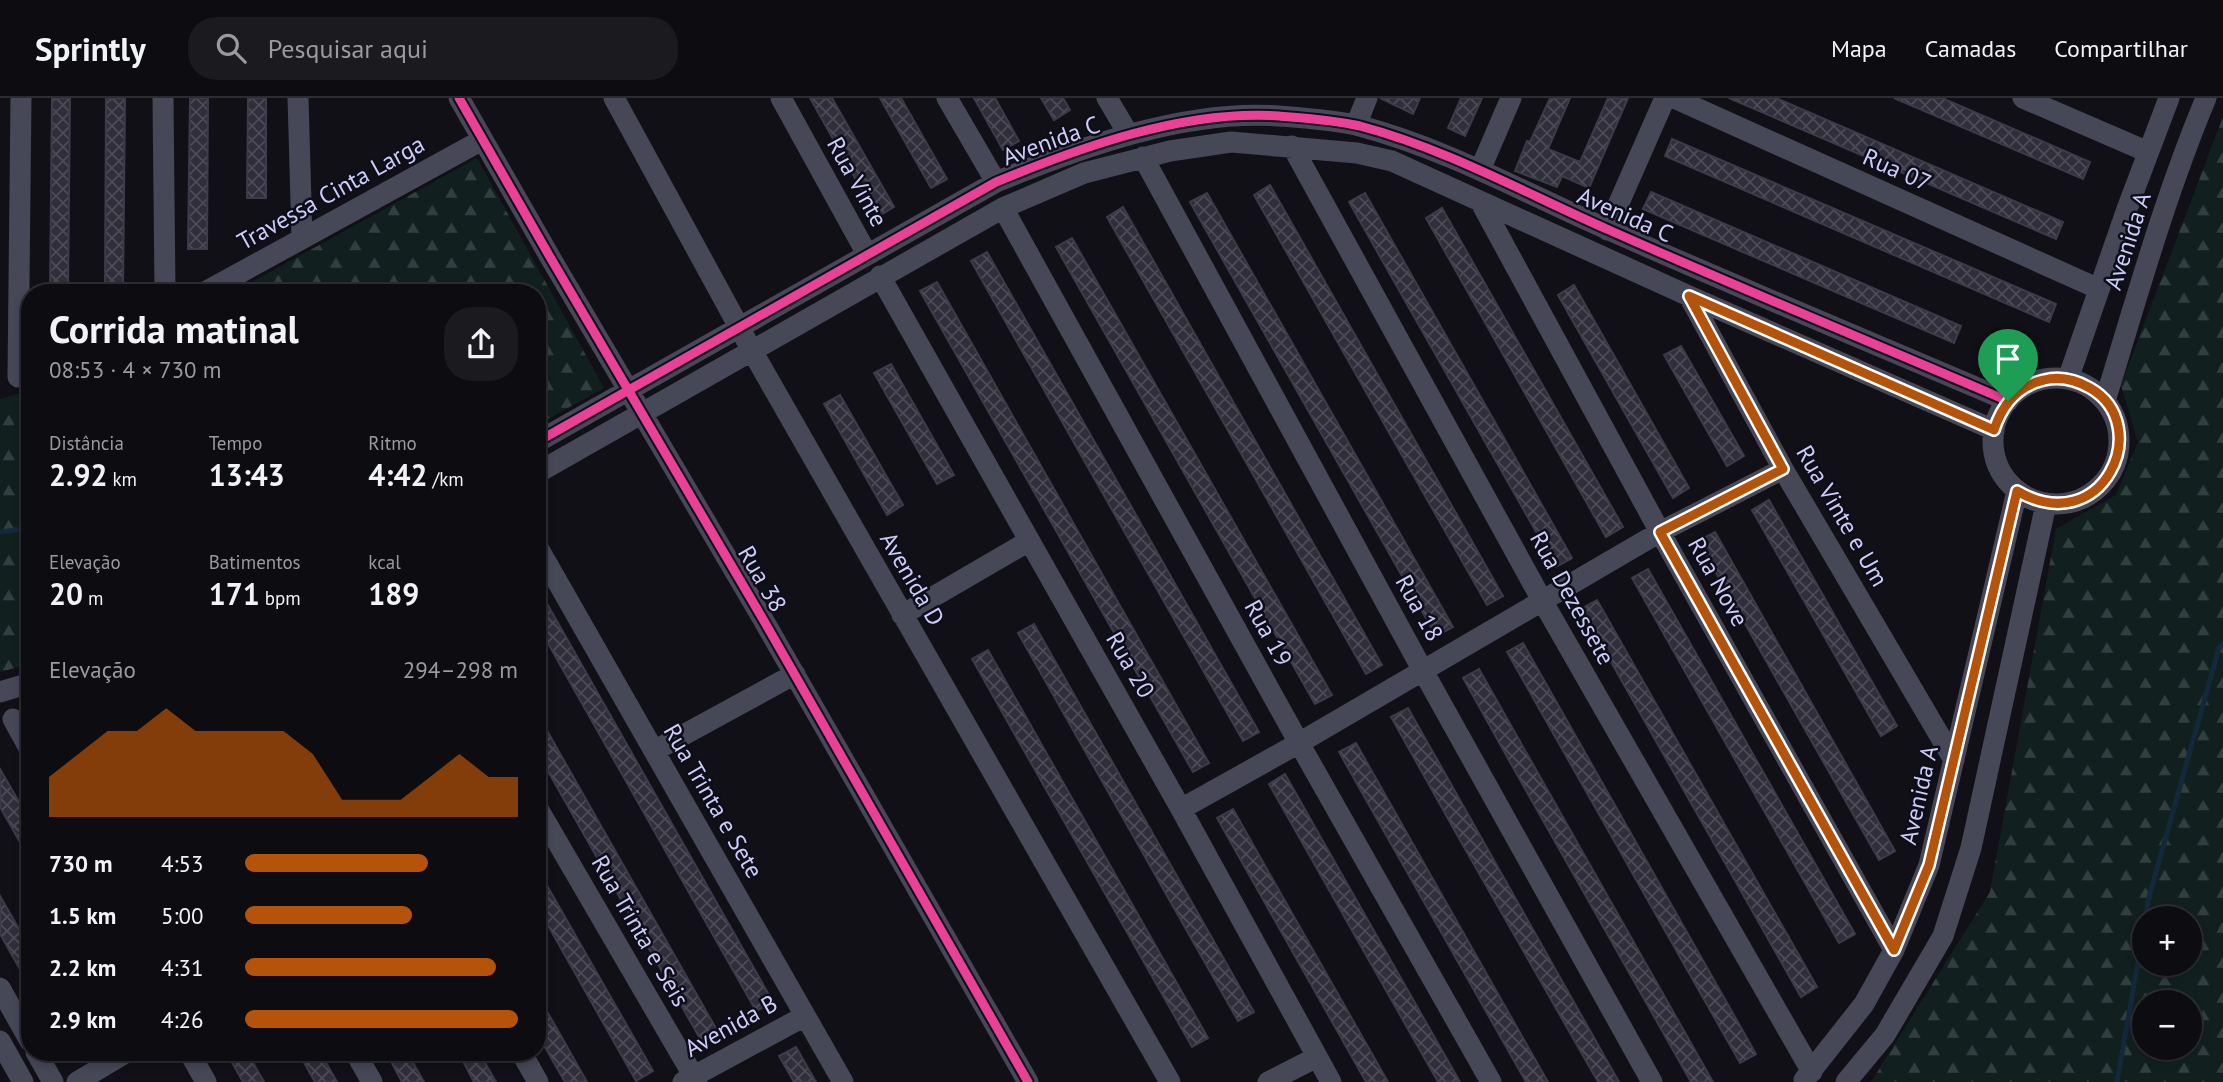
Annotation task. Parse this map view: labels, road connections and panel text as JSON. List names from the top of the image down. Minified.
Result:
{"streets":{"street":["Avenida C","Rua 07","Rua Vinte","Travessa Cinta Larga","Avenida A","Rua Vinte e Um","Rua 38","Avenida D","Rua Nove","Rua Dezessete","Rua 18","Rua 19","Rua 20","Rua Trinta e Sete","Rua Trinta e Seis","Avenida B"]},"crossings":[["Avenida C","Rua Vinte"],["Avenida C","Avenida A"],["Avenida C","Rua Vinte e Um"],["Avenida C","Rua 38"],["Avenida C","Avenida D"],["Avenida C","Rua Nove"],["Avenida C","Rua Dezessete"],["Avenida C","Rua 18"],["Avenida C","Rua 19"],["Avenida C","Rua 20"],["Rua 07","Avenida A"],["Travessa Cinta Larga","Rua 38"],["Avenida A","Rua Vinte e Um"],["Avenida A","Rua Nove"],["Avenida A","Rua Dezessete"],["Rua Trinta e Sete","Avenida B"],["Rua Trinta e Seis","Avenida B"]],"page":{"header":"Sprintly","search":"Pesquisar aqui","nav":["Mapa","Camadas","Compartilhar"],"heading":["Corrida matinal","08:53 · 4 × 730 m"],"stats":[["Distância","2.92 km"],["Tempo","13:43"],["Ritmo","4:42 /km"],["Elevação","20 m"],["Batimentos","171 bpm"],["kcal","189"]],"chart":["Elevação","294–298 m"],"list":[{"name":"730 m","note":"4:53"},{"name":"1.5 km","note":"5:00"},{"name":"2.2 km","note":"4:31"},{"name":"2.9 km","note":"4:26"}],"map_buttons":["+","−"]}}
